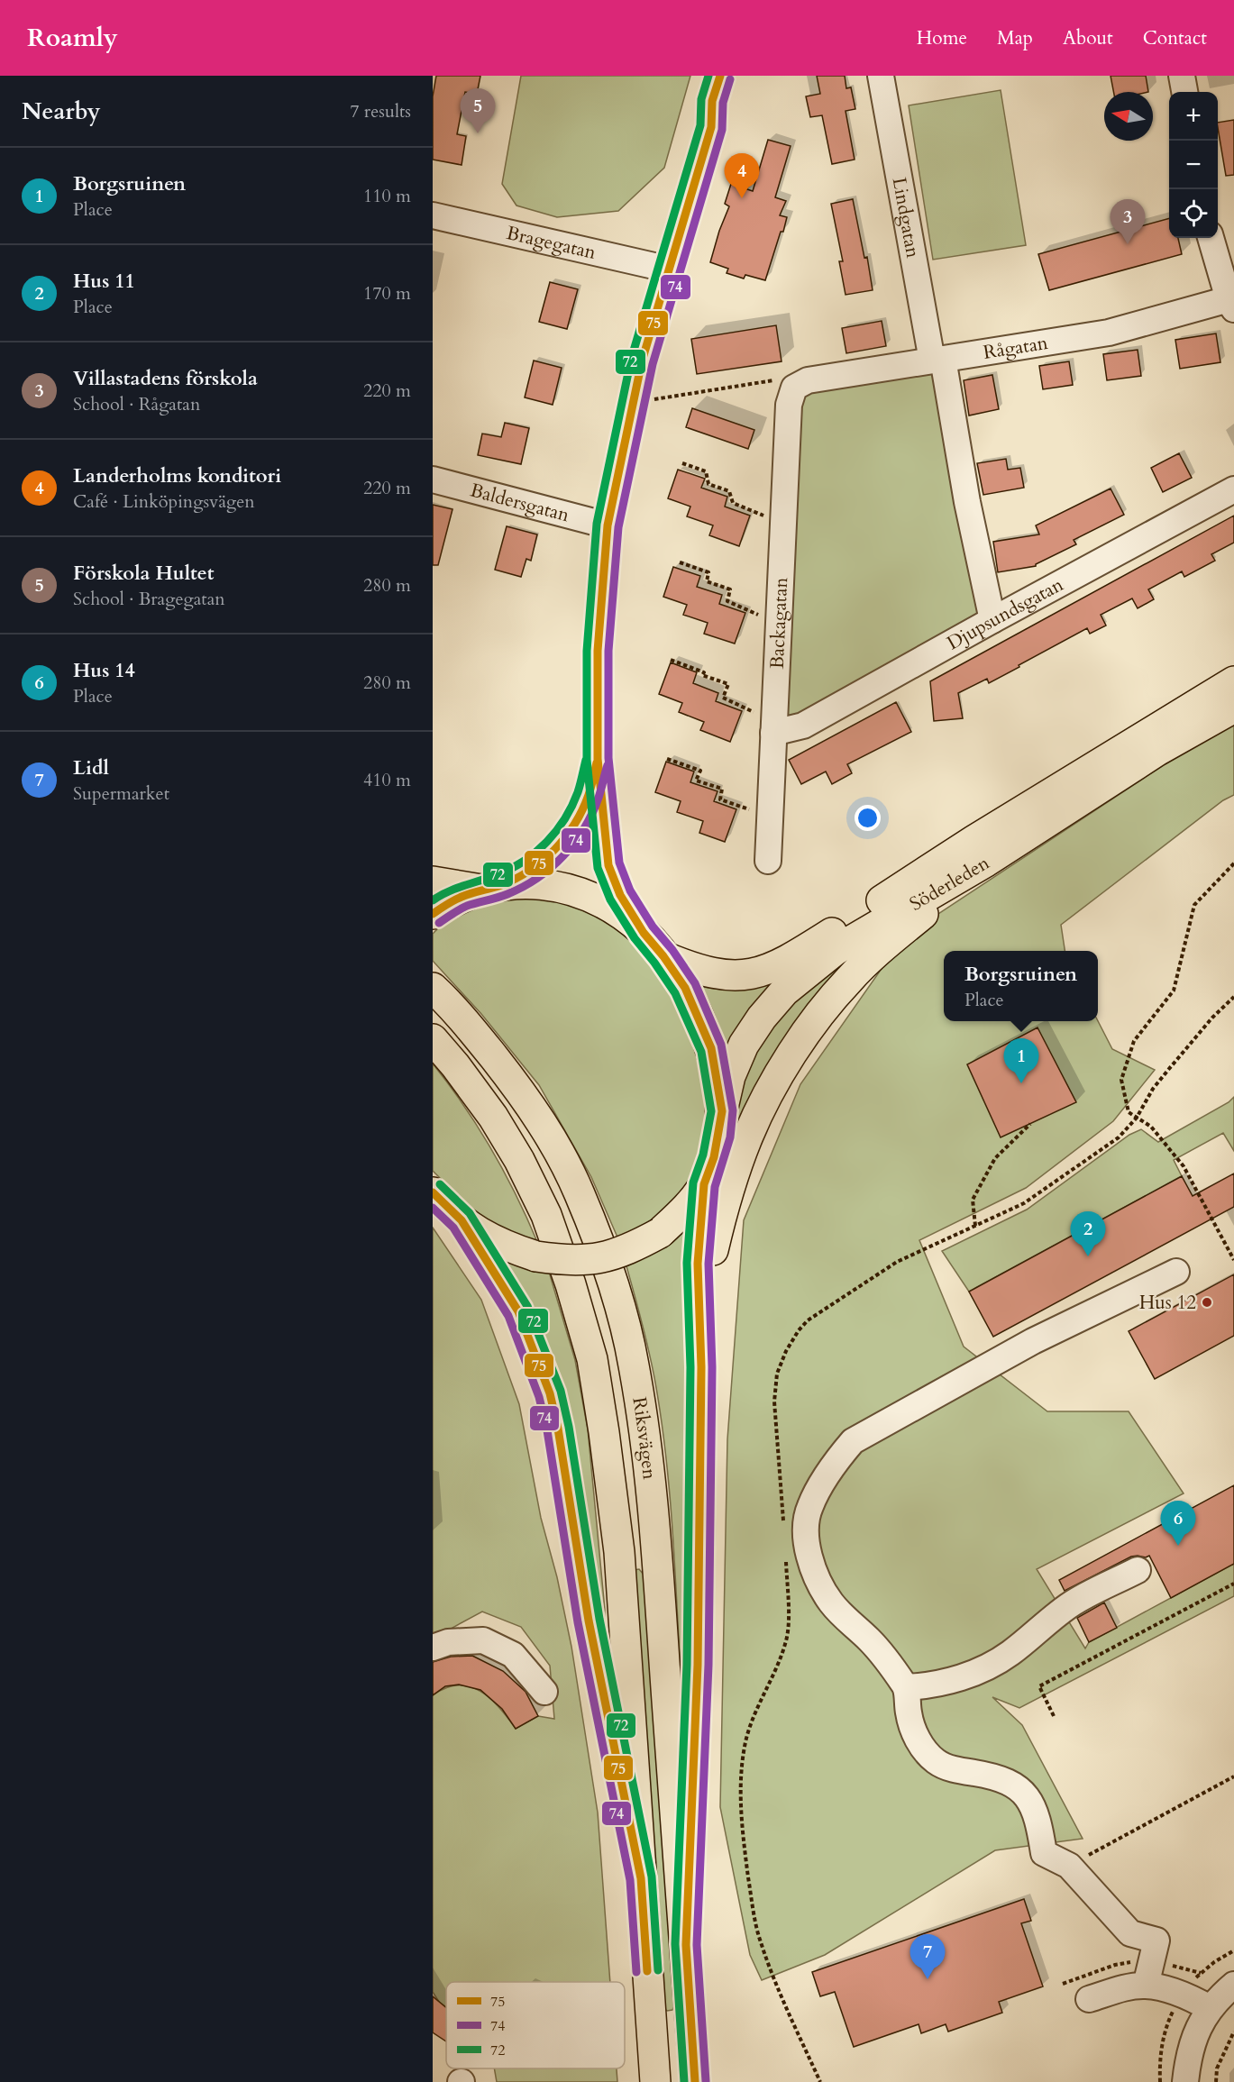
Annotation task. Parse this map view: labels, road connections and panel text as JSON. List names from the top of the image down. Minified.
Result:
{"streets":{"highway":["Söderleden","Riksvägen"],"street":["Lindgatan","Bragegatan","Rågatan","Baldersgatan","Djupsundsgatan","Backagatan"]},"crossings":[["Lindgatan","Rågatan"],["Lindgatan","Djupsundsgatan"],["Rågatan","Backagatan"],["Djupsundsgatan","Backagatan"]],"places":["Hus 12"],"lines":["transit line 75","transit line 72","transit line 74"],"legend":["75","74","72"],"north":"left","page":{"header":"Roamly","nav":["Home","Map","About","Contact"],"heading":["Nearby","7 results"],"pins":["5","4","3","1","2","6","7"],"map_buttons":["+","−"],"list":[{"mark":"1","name":"Borgsruinen","note":"Place","value":"110 m"},{"mark":"2","name":"Hus 11","note":"Place","value":"170 m"},{"mark":"3","name":"Villastadens förskola","note":"School · Rågatan","value":"220 m"},{"mark":"4","name":"Landerholms konditori","note":"Café · Linköpingsvägen","value":"220 m"},{"mark":"5","name":"Förskola Hultet","note":"School · Bragegatan","value":"280 m"},{"mark":"6","name":"Hus 14","note":"Place","value":"280 m"},{"mark":"7","name":"Lidl","note":"Supermarket","value":"410 m"}],"popup":["Borgsruinen","Place"]}}
